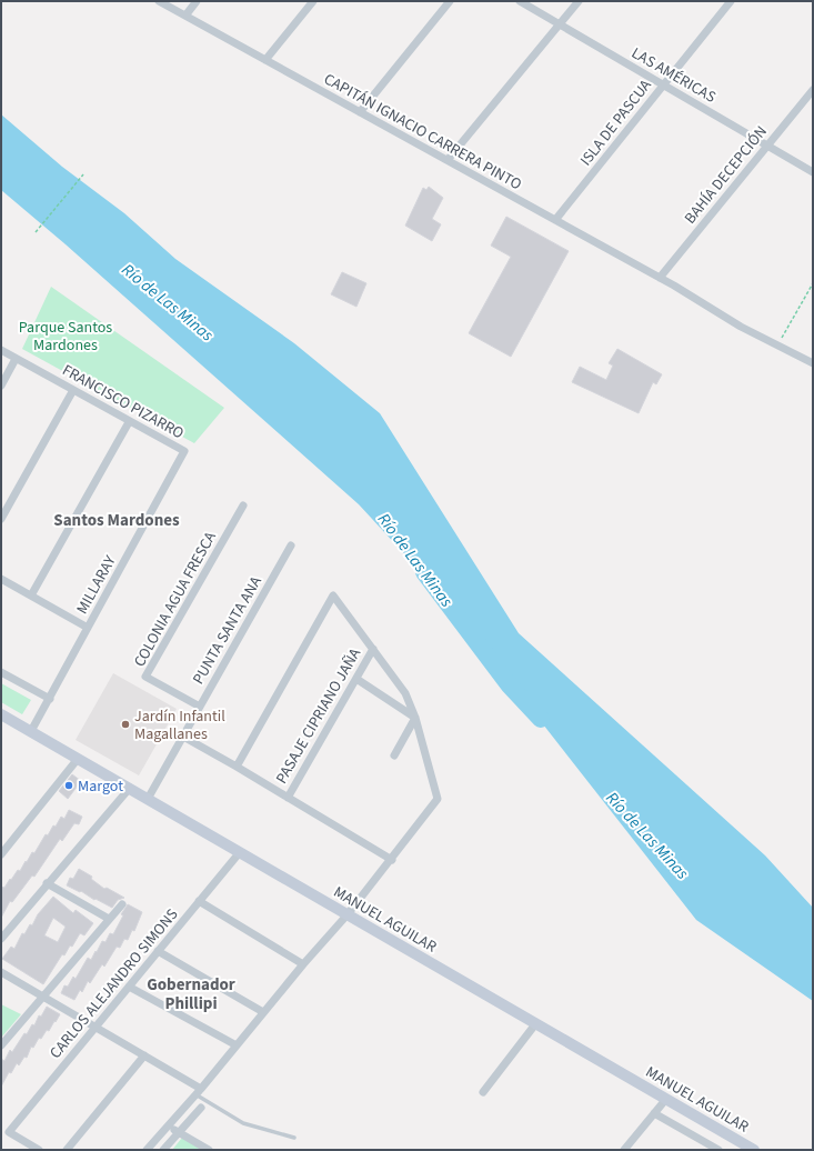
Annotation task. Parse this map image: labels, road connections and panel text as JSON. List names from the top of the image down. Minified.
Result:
{"streets":{"street":["LAS AMÉRICAS","ISLA DE PASCUA","CAPITÁN IGNACIO CARRERA PINTO","BAHÍA DECEPCIÓN","FRANCISCO PIZARRO","MILLARAY","COLONIA AGUA FRESCA","PUNTA SANTA ANA","PASAJE CIPRIANO JAÑA","MANUEL AGUILAR","CARLOS ALEJANDRO SIMONS"]},"crossings":[["LAS AMÉRICAS","ISLA DE PASCUA"],["LAS AMÉRICAS","BAHÍA DECEPCIÓN"],["ISLA DE PASCUA","CAPITÁN IGNACIO CARRERA PINTO"],["CAPITÁN IGNACIO CARRERA PINTO","BAHÍA DECEPCIÓN"],["FRANCISCO PIZARRO","MILLARAY"],["MILLARAY","MANUEL AGUILAR"],["COLONIA AGUA FRESCA","PUNTA SANTA ANA"],["PUNTA SANTA ANA","MANUEL AGUILAR"],["MANUEL AGUILAR","CARLOS ALEJANDRO SIMONS"]],"districts":["Santos Mardones","Gobernador Phillipi"],"water":["Río de Las Minas"],"parks":["Parque Santos Mardones"],"places":["Jardín Infantil Magallanes","Margot"]}
